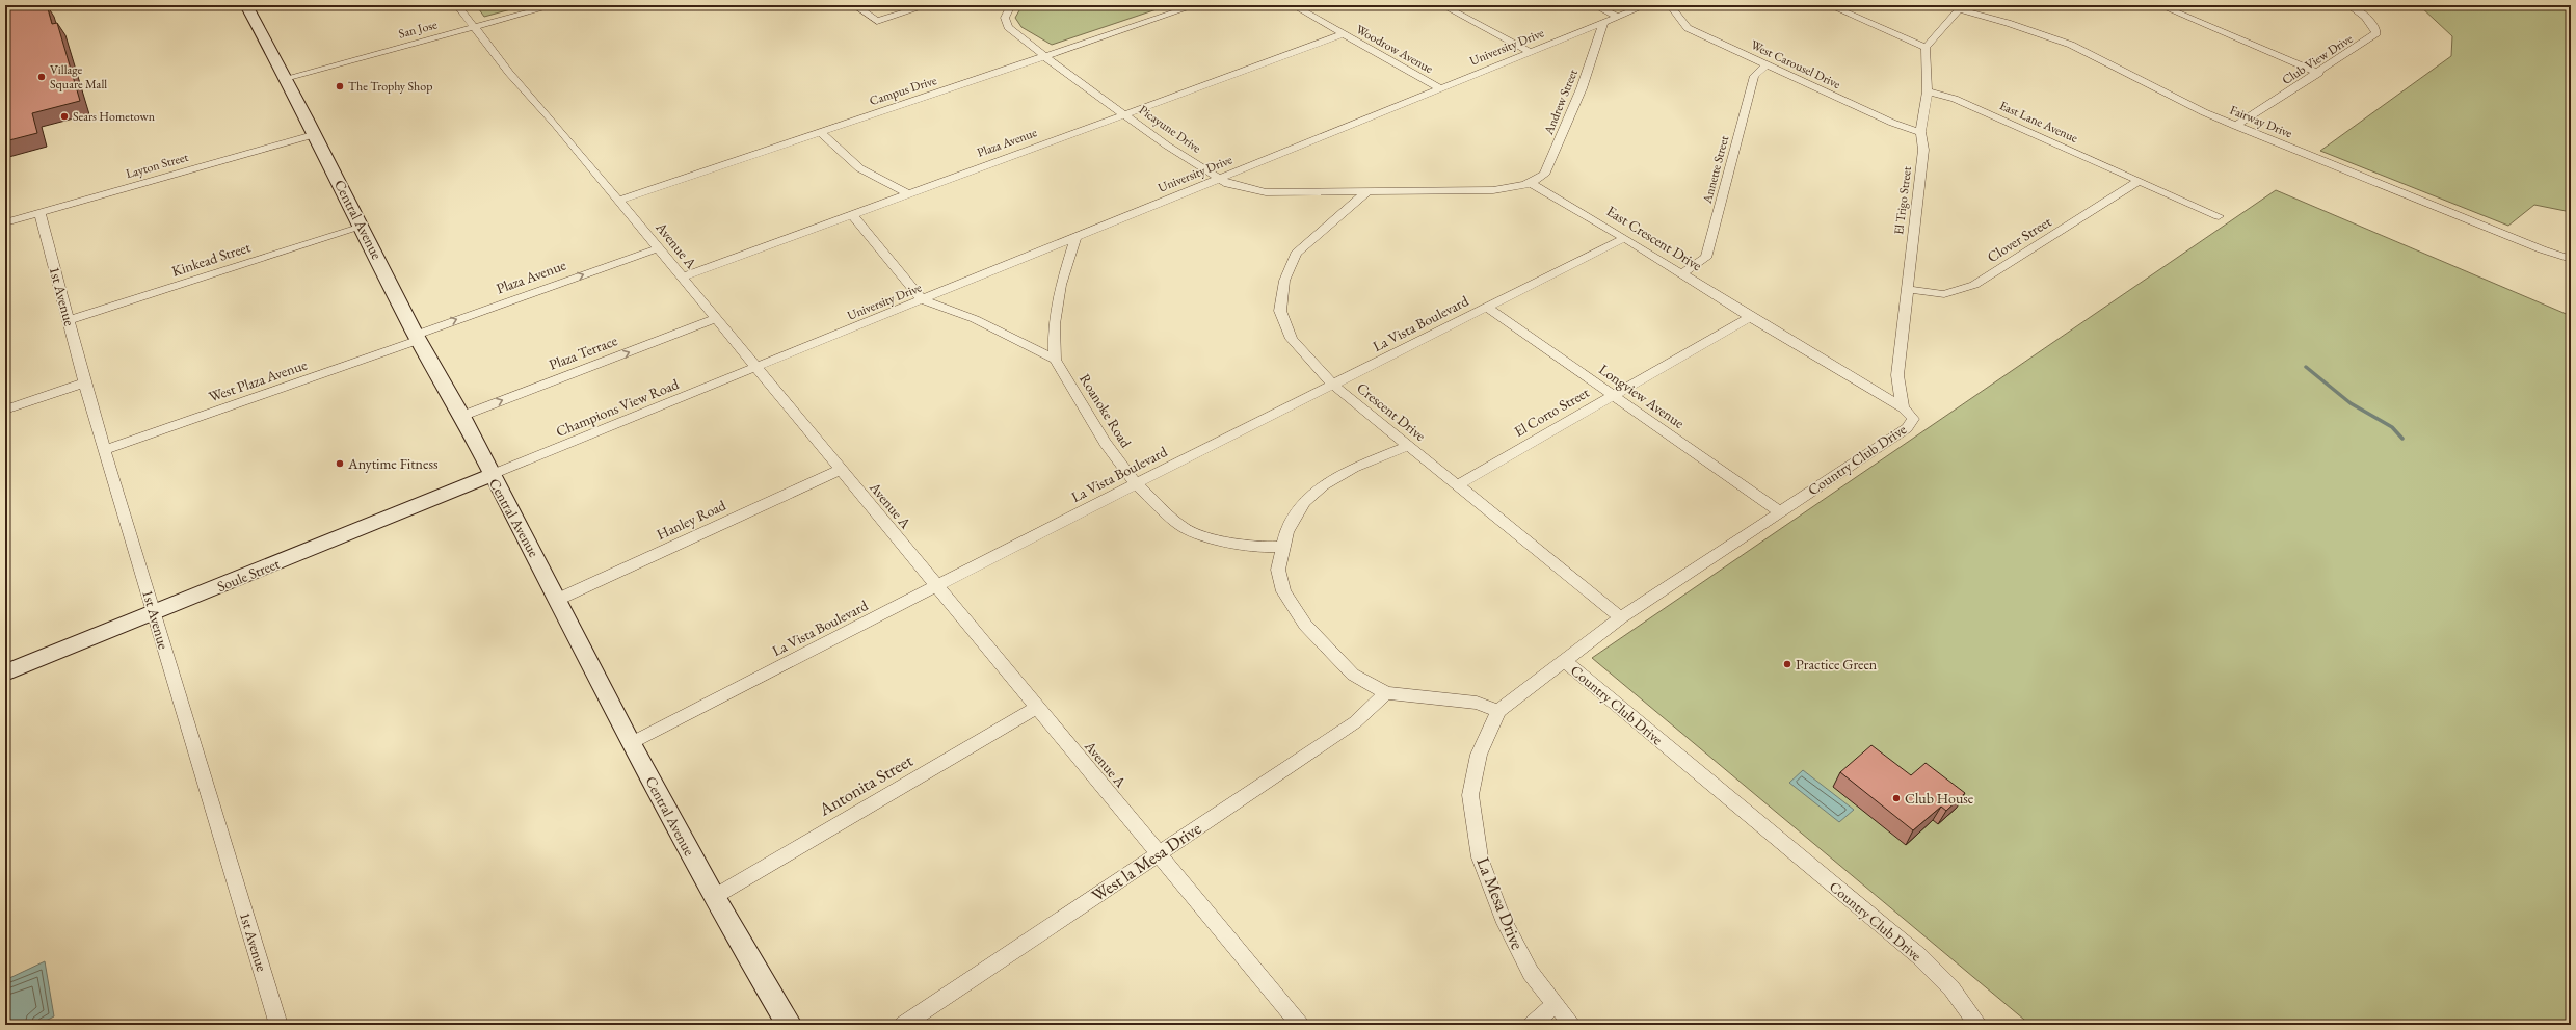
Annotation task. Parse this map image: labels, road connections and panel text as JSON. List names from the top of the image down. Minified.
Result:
{"streets":{"street":["San Jose","University Drive","Woodrow Avenue","Club View Drive","West Carousel Drive","Campus Drive","Andrew Street","East Lane Avenue","Fairway Drive","Picayune Drive","Plaza Avenue","Layton Street","Annette Street","El Trigo Street","Central Avenue","East Crescent Drive","Clover Street","Avenue A","Kinkead Street","1st Avenue","La Vista Boulevard","Plaza Terrace","West Plaza Avenue","Longview Avenue","Champions View Road","Roanoke Road","Crescent Drive","El Corto Street","Country Club Drive","Hanley Road","Soule Street","Antonita Street","West la Mesa Drive","La Mesa Drive"]},"crossings":[["San Jose","Central Avenue"],["San Jose","Avenue A"],["University Drive","Woodrow Avenue"],["University Drive","Andrew Street"],["University Drive","Picayune Drive"],["University Drive","Avenue A"],["University Drive","Champions View Road"],["University Drive","Roanoke Road"],["Woodrow Avenue","Plaza Avenue"],["Club View Drive","Fairway Drive"],["West Carousel Drive","Annette Street"],["West Carousel Drive","El Trigo Street"],["Campus Drive","Picayune Drive"],["Campus Drive","Avenue A"],["Andrew Street","East Crescent Drive"],["East Lane Avenue","El Trigo Street"],["East Lane Avenue","Clover Street"],["Picayune Drive","Plaza Avenue"],["Picayune Drive","Crescent Drive"],["Plaza Avenue","Central Avenue"],["Plaza Avenue","Avenue A"],["Plaza Avenue","West Plaza Avenue"],["Layton Street","Central Avenue"],["Layton Street","1st Avenue"],["Annette Street","East Crescent Drive"],["El Trigo Street","East Crescent Drive"],["El Trigo Street","Clover Street"],["El Trigo Street","Country Club Drive"],["Central Avenue","Kinkead Street"],["Central Avenue","La Vista Boulevard"],["Central Avenue","Plaza Terrace"],["Central Avenue","West Plaza Avenue"],["Central Avenue","Champions View Road"],["Central Avenue","Hanley Road"],["Central Avenue","Soule Street"],["Central Avenue","Antonita Street"],["East Crescent Drive","La Vista Boulevard"],["East Crescent Drive","El Corto Street"],["East Crescent Drive","Country Club Drive"],["Avenue A","La Vista Boulevard"],["Avenue A","Plaza Terrace"],["Avenue A","Champions View Road"],["Avenue A","Hanley Road"],["Avenue A","Antonita Street"],["Avenue A","West la Mesa Drive"],["Kinkead Street","1st Avenue"],["1st Avenue","West Plaza Avenue"],["1st Avenue","Soule Street"],["La Vista Boulevard","Longview Avenue"],["La Vista Boulevard","Roanoke Road"],["La Vista Boulevard","Crescent Drive"],["Longview Avenue","El Corto Street"],["Longview Avenue","Country Club Drive"],["Champions View Road","Soule Street"],["Crescent Drive","El Corto Street"],["Crescent Drive","Country Club Drive"]],"one_way":["Plaza Terrace"],"places":["Village Square Mall","The Trophy Shop","Sears Hometown","Anytime Fitness","Practice Green","Club House"]}
